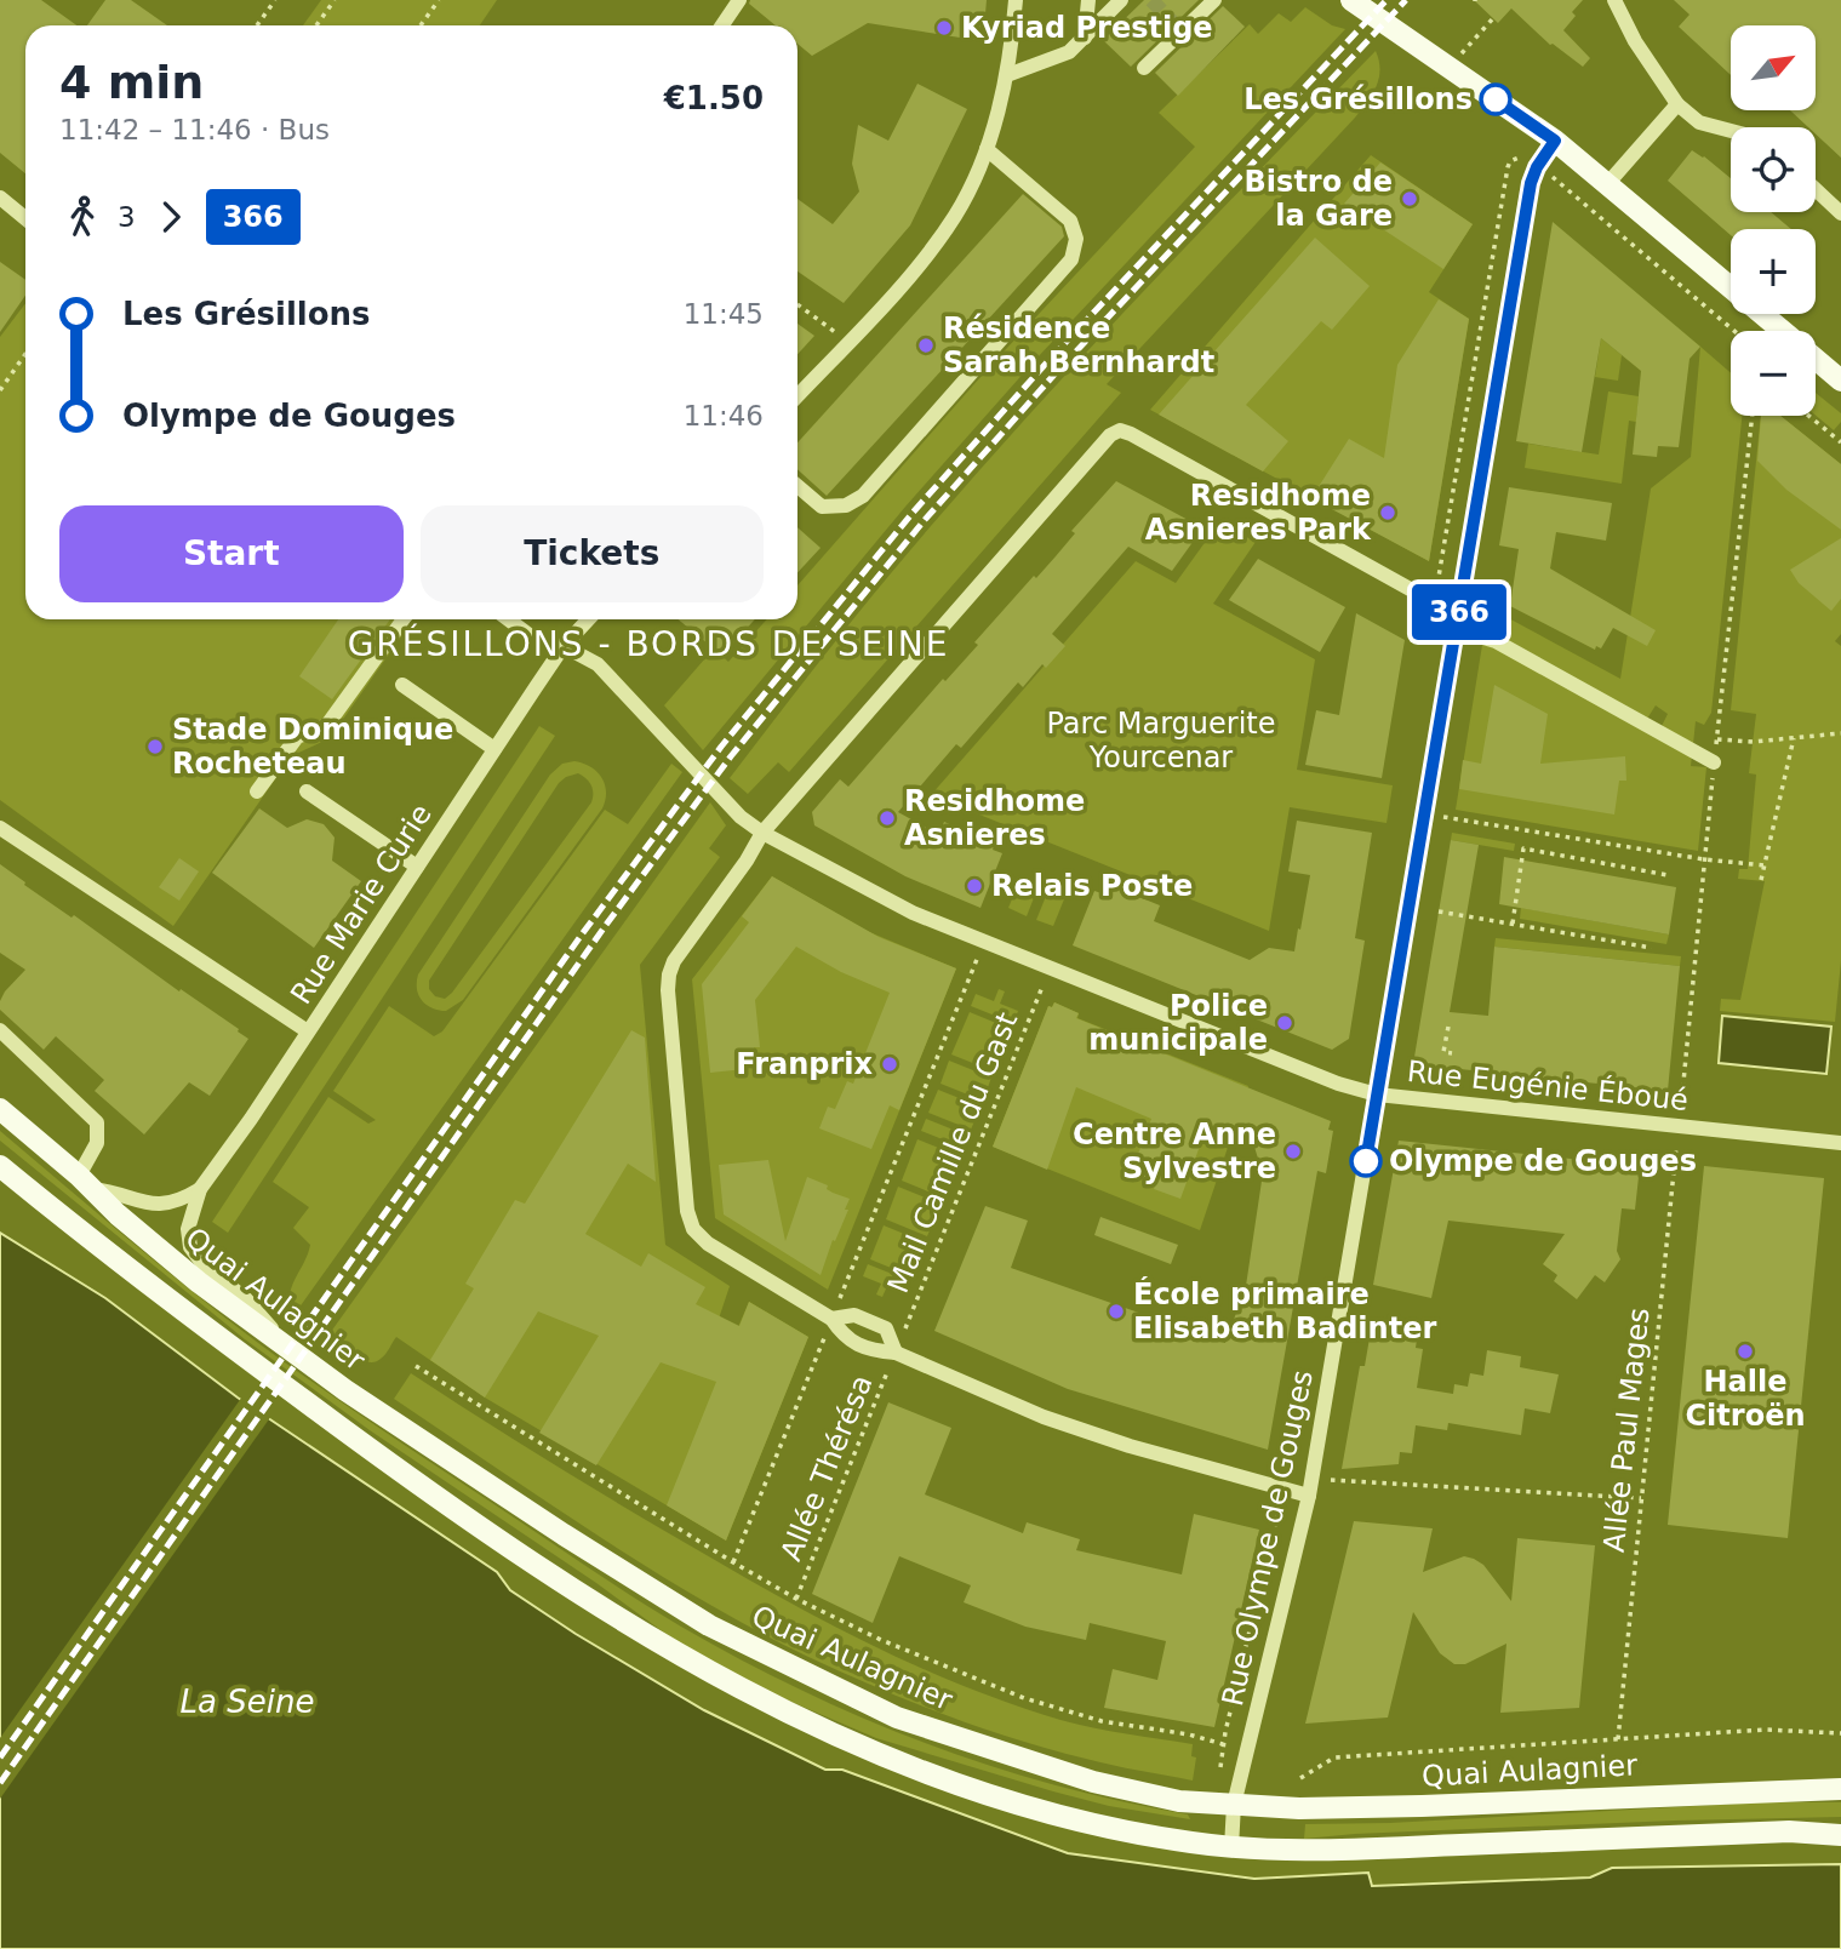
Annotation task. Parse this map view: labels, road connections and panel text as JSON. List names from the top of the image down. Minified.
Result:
{"streets":{"main road":["Quai Aulagnier"],"street":["Rue Marie Curie","Rue Eugénie Éboué","Rue Olympe de Gouges"],"path":["Mail Camille du Gast","Allée Paul Mages","Allée Thérésa"]},"crossings":[["Rue Marie Curie","Rue Eugénie Éboué"],["Rue Marie Curie","Quai Aulagnier"],["Rue Eugénie Éboué","Mail Camille du Gast"],["Rue Eugénie Éboué","Allée Paul Mages"],["Rue Eugénie Éboué","Rue Olympe de Gouges"],["Mail Camille du Gast","Allée Thérésa"],["Quai Aulagnier","Rue Olympe de Gouges"]],"districts":["GRÉSILLONS - BORDS DE SEINE"],"water":["La Seine"],"parks":["Parc Marguerite Yourcenar"],"places":["Kyriad Prestige","Les Grésillons","Bistro de la Gare","Résidence Sarah Bernhardt","Residhome Asnieres Park","Stade Dominique Rocheteau","Residhome Asnieres","Relais Poste","Police municipale","Franprix","Centre Anne Sylvestre","Olympe de Gouges","École primaire Elisabeth Badinter","Halle Citroën"],"lines":["bus line 366"],"north":"top right","page":{"on_map":"366","map_buttons":["+","−"],"heading":["4 min","11:42 – 11:46 · Bus","€1.50"],"legs":["3","366"],"list":[{"name":"Les Grésillons","value":"11:45"},{"name":"Olympe de Gouges","value":"11:46"}],"buttons":["Start","Tickets"]}}
